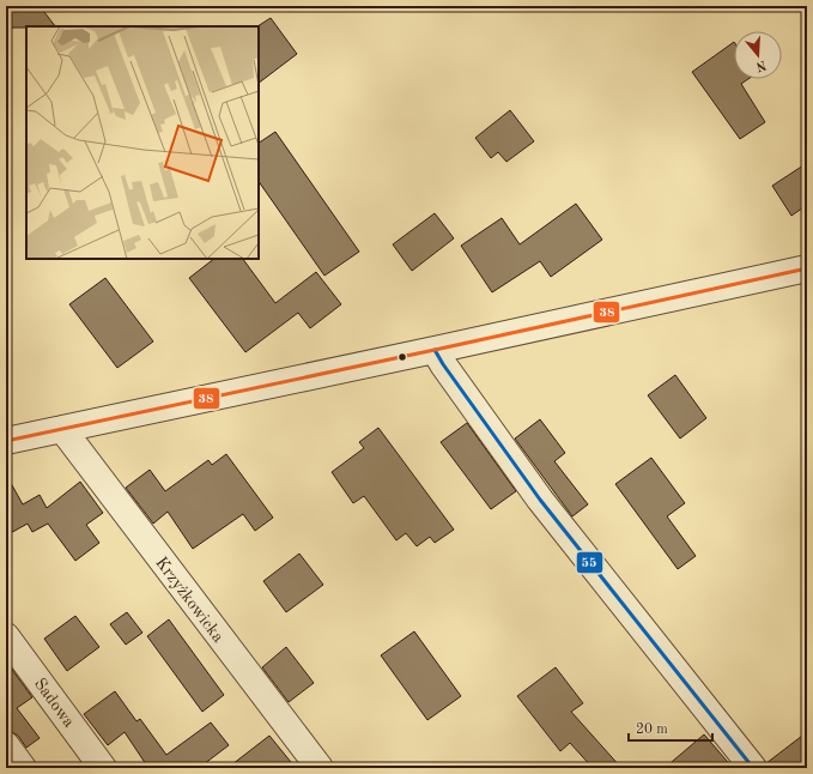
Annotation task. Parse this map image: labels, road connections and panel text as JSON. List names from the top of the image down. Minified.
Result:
{"streets":{"street":["Krzyżkowicka","Sadowa"]},"lines":["transit line 38","transit line 55"],"scale_bar":"20 m","north":"bottom"}
